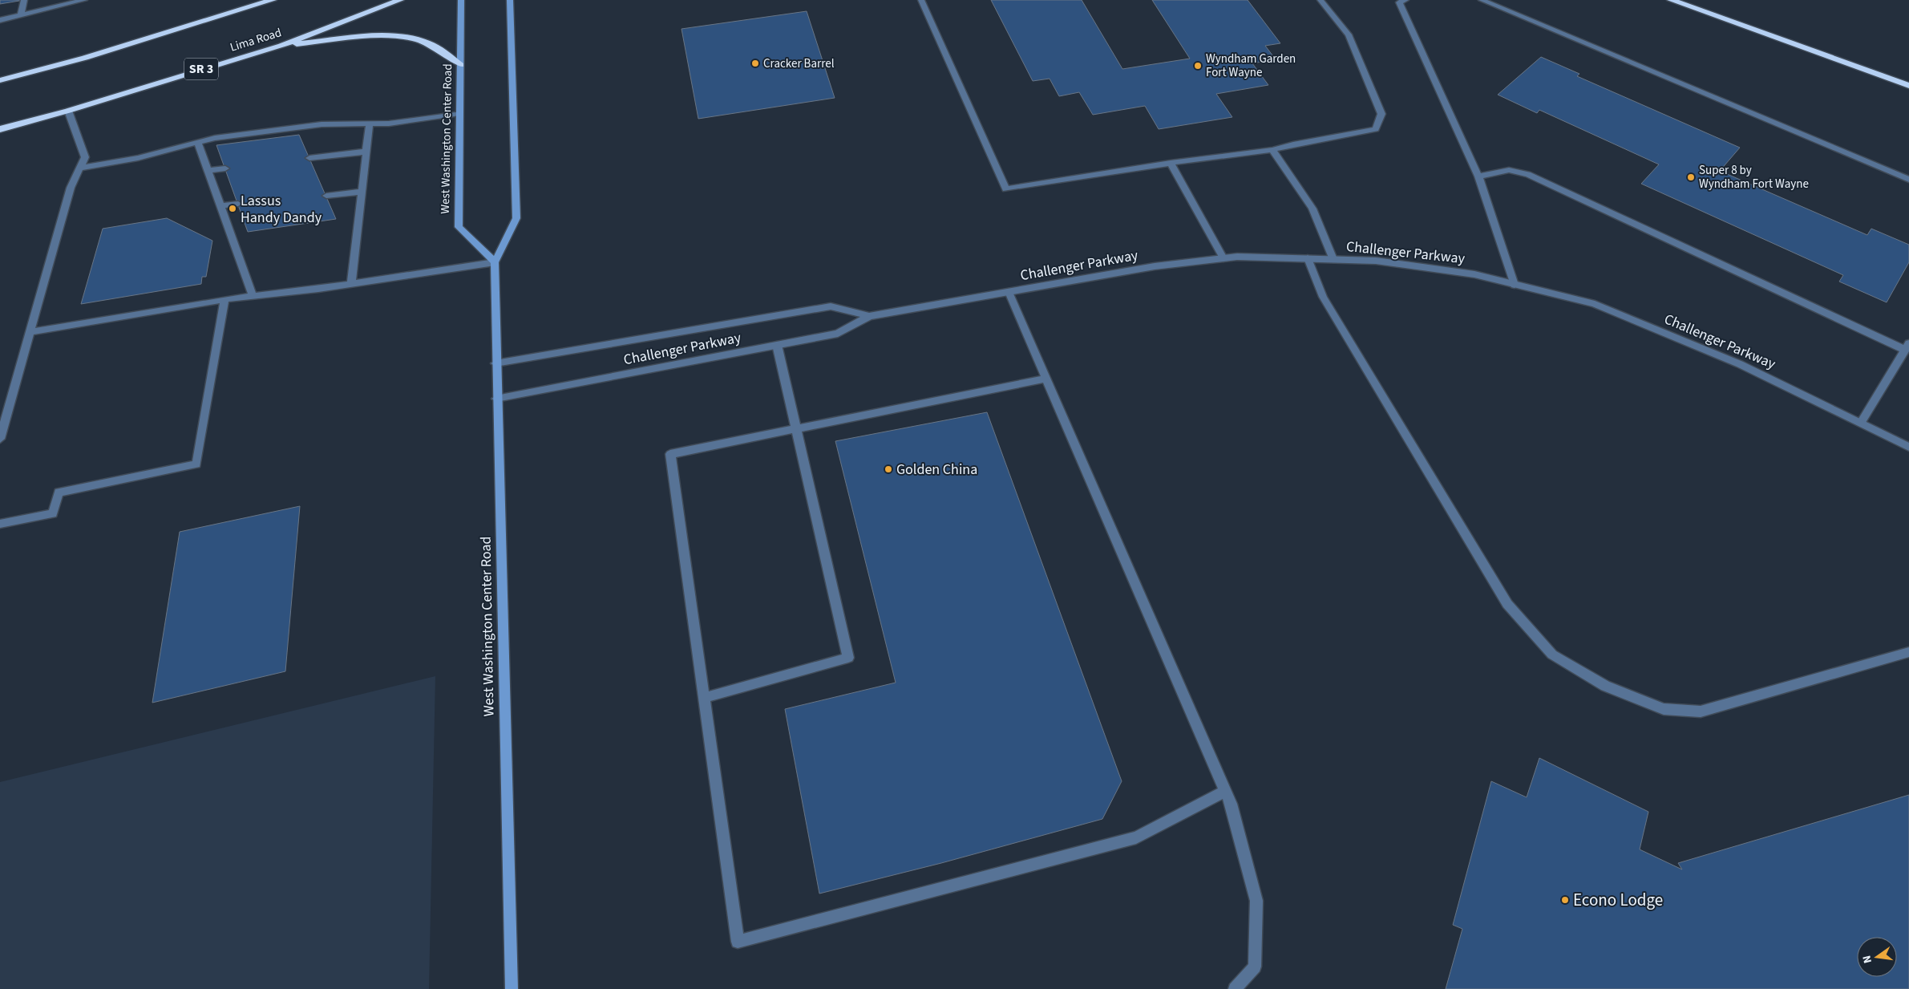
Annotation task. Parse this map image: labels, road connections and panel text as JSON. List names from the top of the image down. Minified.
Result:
{"streets":{"highway":["Lima Road","SR 3"],"main road":["West Washington Center Road"],"street":["Challenger Parkway"]},"crossings":[["West Washington Center Road","Challenger Parkway"]],"places":["Cracker Barrel","Wyndham Garden Fort Wayne","Super 8 by Wyndham Fort Wayne","Lassus Handy Dandy","Golden China","Econo Lodge"],"north":"left"}
